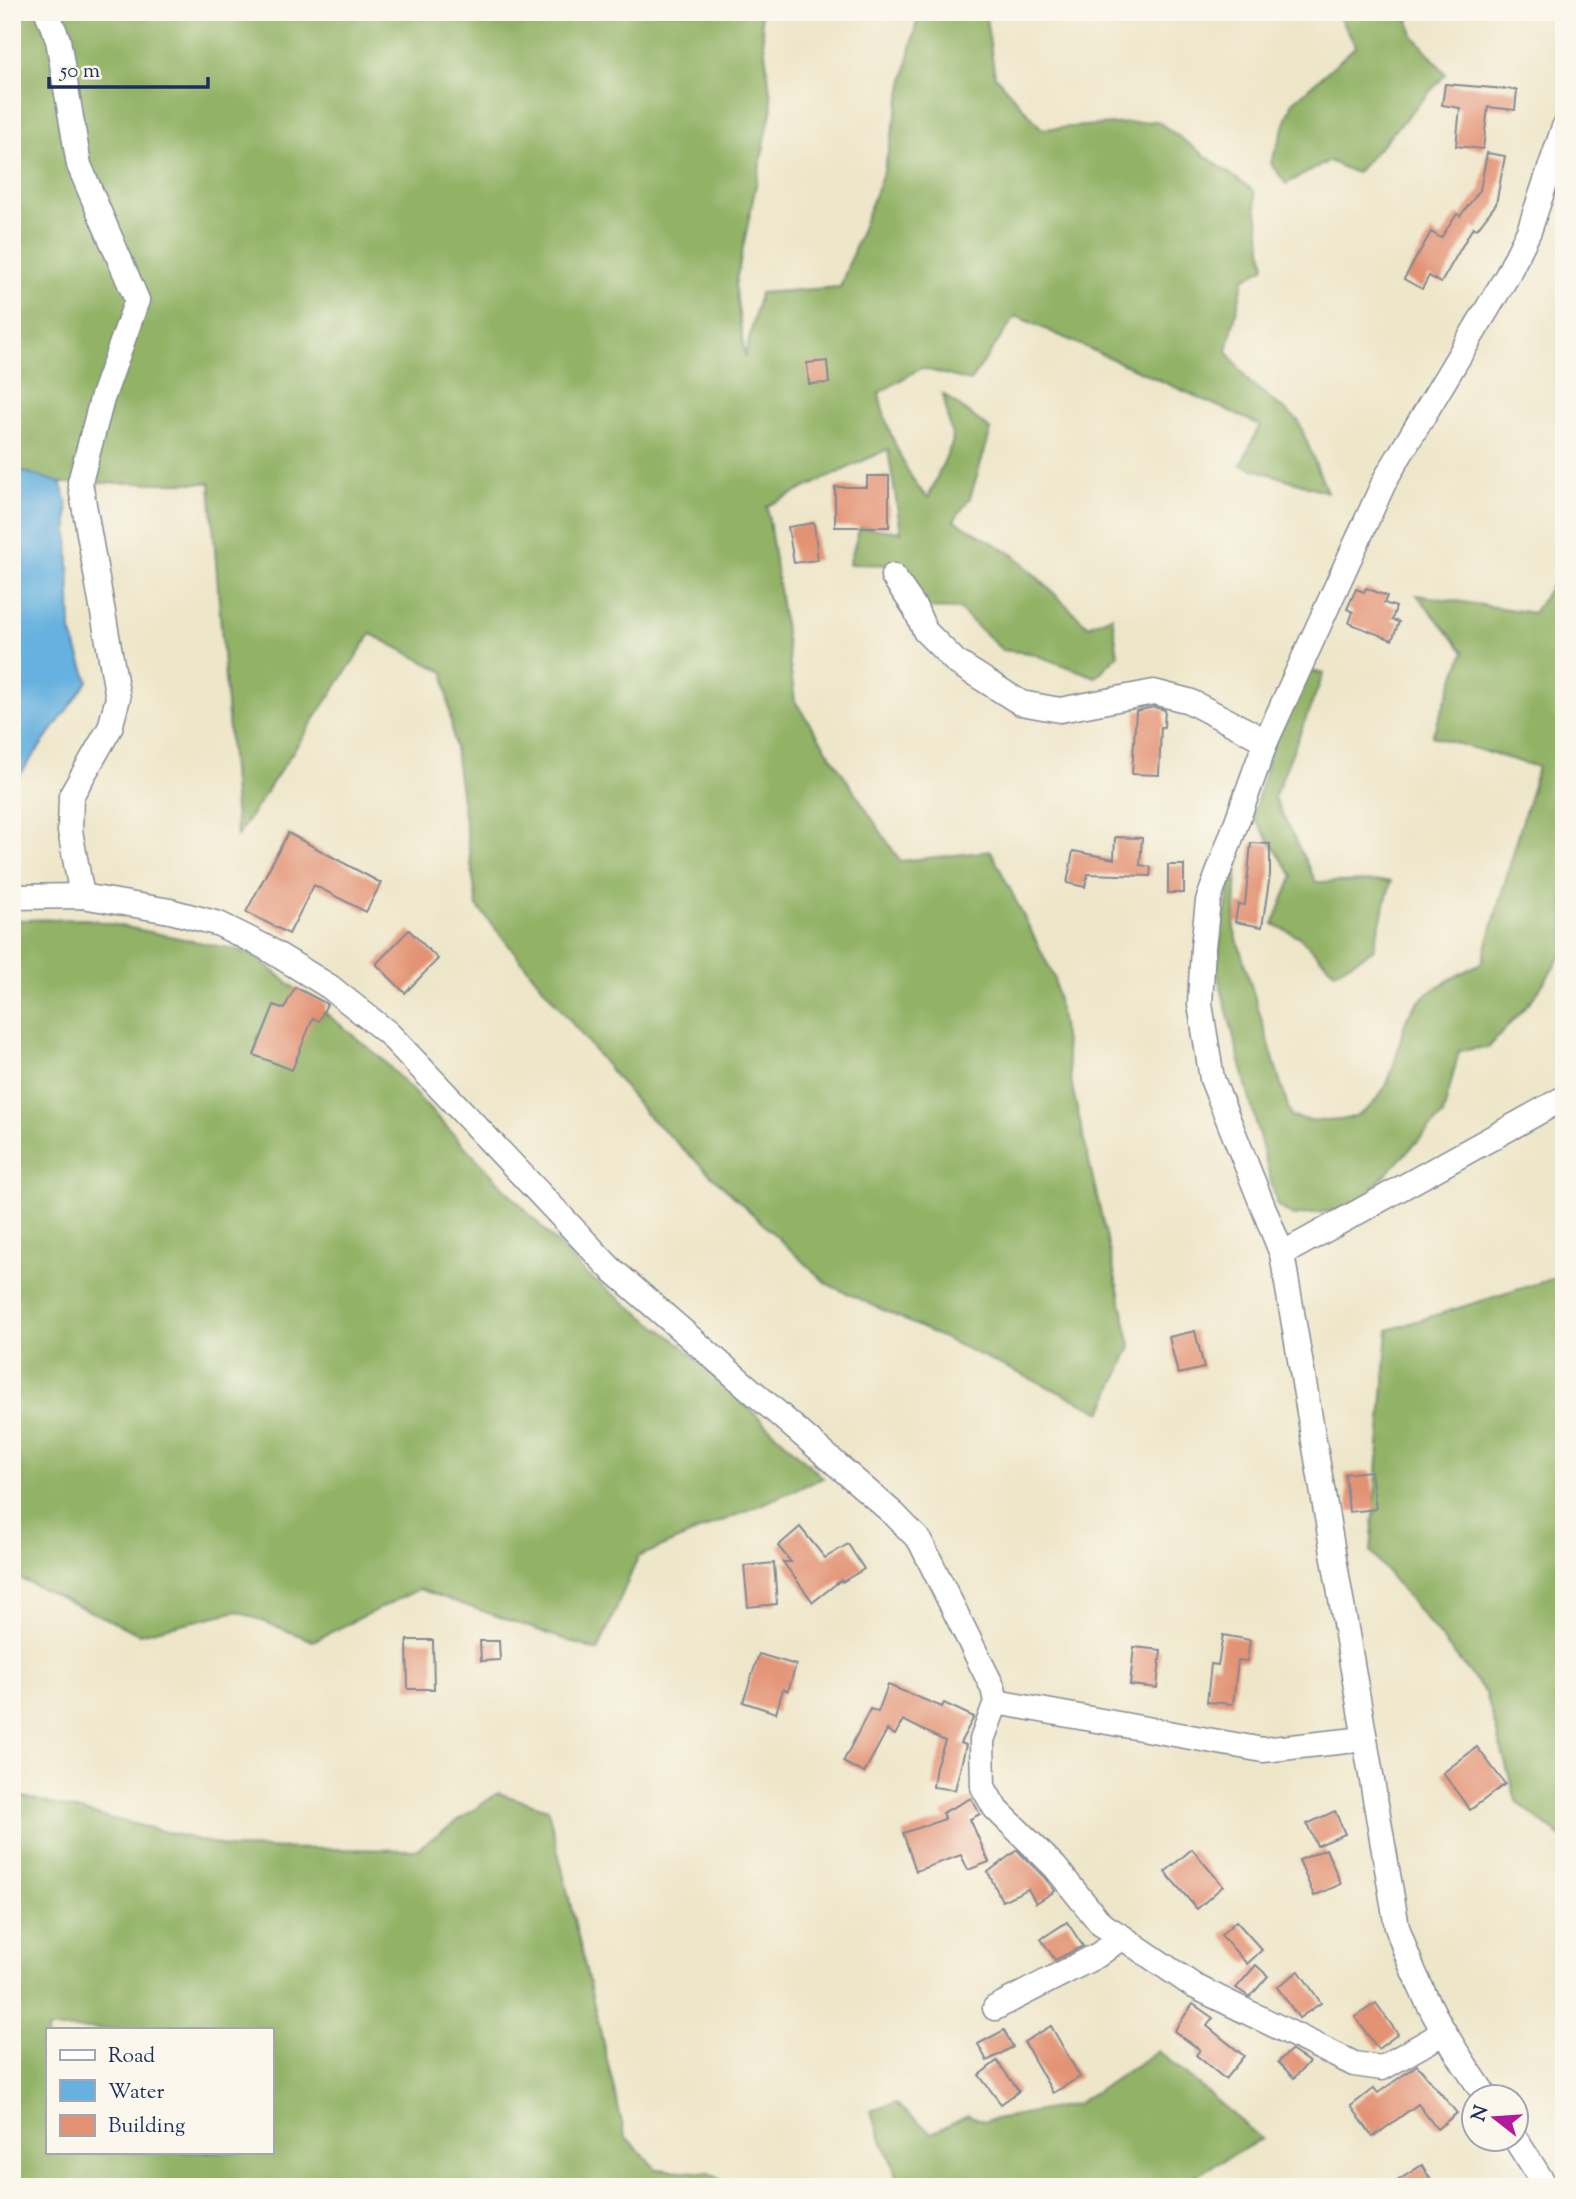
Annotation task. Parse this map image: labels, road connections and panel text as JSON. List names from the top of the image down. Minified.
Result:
{"legend":["Road","Water","Building"],"scale_bar":"50 m","north":"left"}
